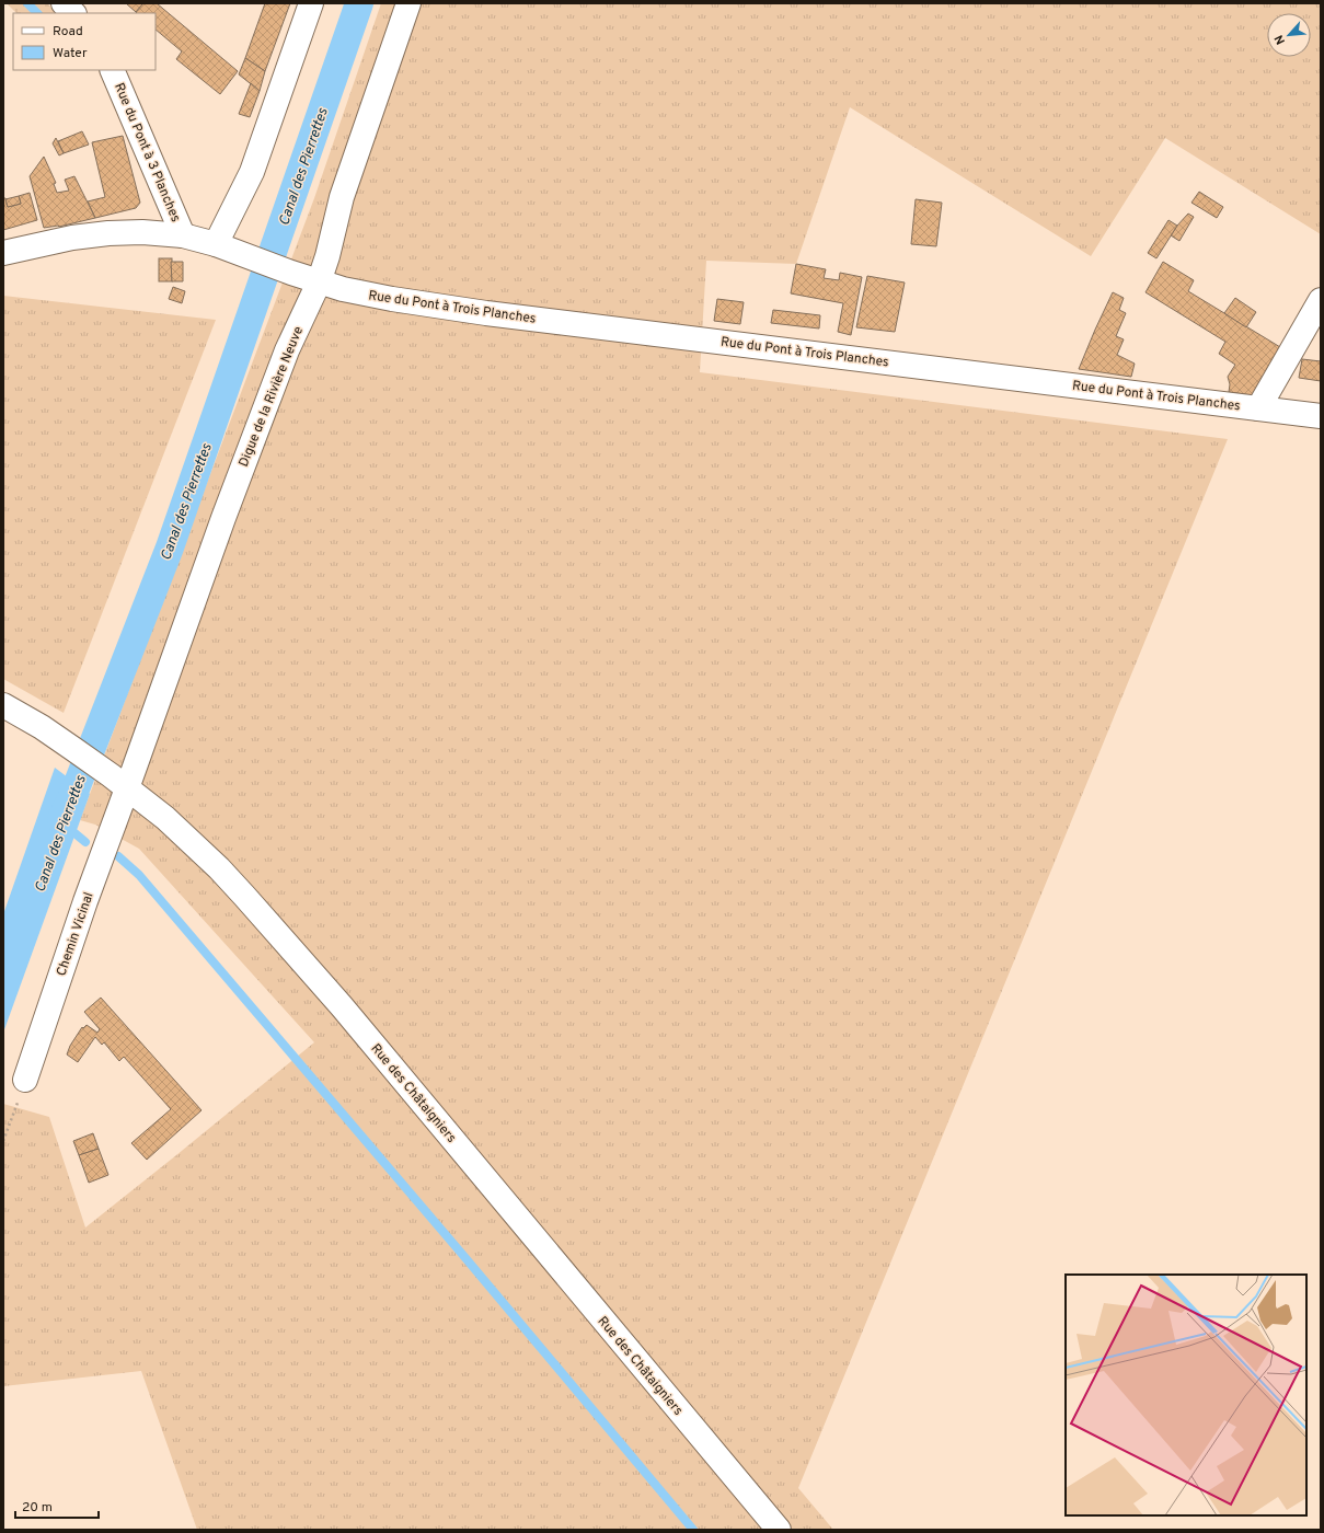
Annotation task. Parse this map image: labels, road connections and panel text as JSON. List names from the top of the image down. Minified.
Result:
{"streets":{"street":["Rue du Pont à 3 Planches","Rue du Pont à Trois Planches","Digue de la Rivière Neuve","Chemin Vicinal","Rue des Châtaigniers"]},"crossings":[["Rue du Pont à Trois Planches","Digue de la Rivière Neuve"],["Digue de la Rivière Neuve","Chemin Vicinal"],["Digue de la Rivière Neuve","Rue des Châtaigniers"],["Chemin Vicinal","Rue des Châtaigniers"]],"water":["Canal des Pierrettes"],"legend":["Road","Water"],"scale_bar":"20 m","north":"bottom left"}
